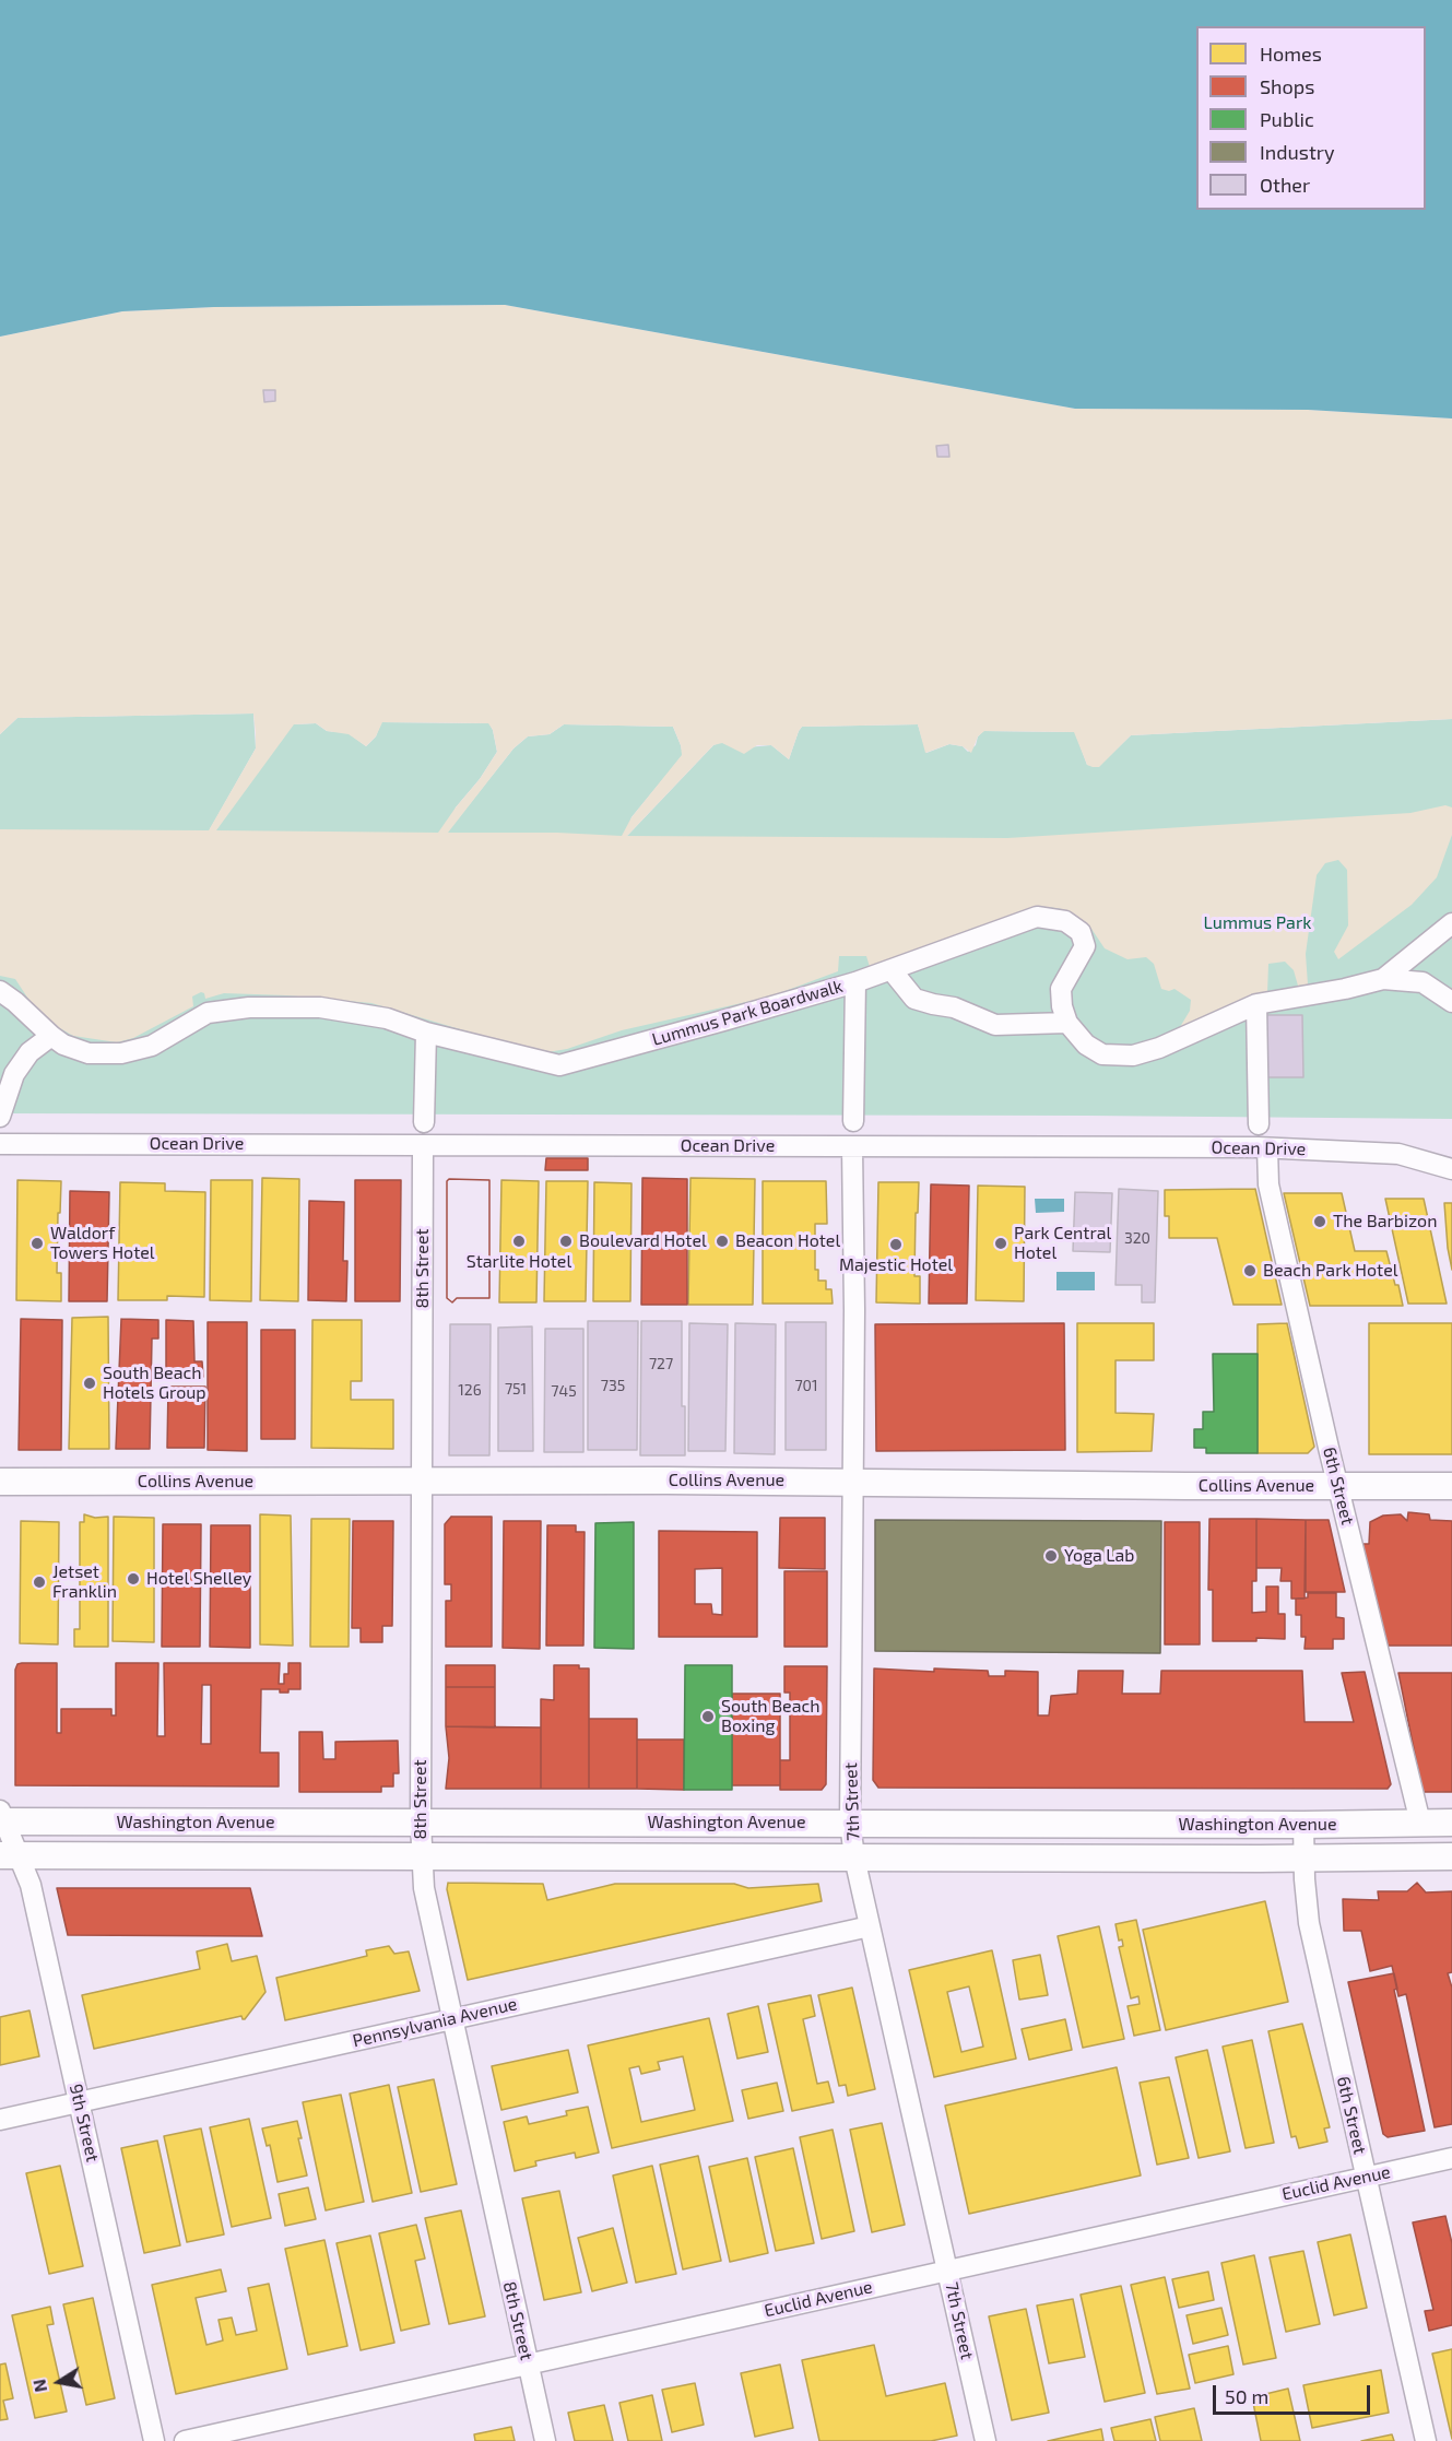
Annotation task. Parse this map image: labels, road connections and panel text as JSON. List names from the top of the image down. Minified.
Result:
{"streets":{"main road":["Collins Avenue","Washington Avenue"],"street":["Lummus Park Boardwalk","Ocean Drive","8th Street","6th Street","7th Street","Pennsylvania Avenue","9th Street","Euclid Avenue"]},"crossings":[["Ocean Drive","8th Street"],["Ocean Drive","6th Street"],["Ocean Drive","7th Street"],["8th Street","Collins Avenue"],["8th Street","Washington Avenue"],["8th Street","Pennsylvania Avenue"],["8th Street","Euclid Avenue"],["Collins Avenue","6th Street"],["Collins Avenue","7th Street"],["6th Street","Washington Avenue"],["6th Street","Euclid Avenue"],["7th Street","Washington Avenue"],["7th Street","Pennsylvania Avenue"],["7th Street","Euclid Avenue"],["Washington Avenue","9th Street"],["Pennsylvania Avenue","9th Street"]],"parks":["Lummus Park"],"places":["The Barbizon","Starlite Hotel","Boulevard Hotel","Beacon Hotel","Waldorf Towers Hotel","Park Central Hotel","Majestic Hotel","Beach Park Hotel","South Beach Hotels Group","Yoga Lab","Hotel Shelley","Jetset Franklin","South Beach Boxing"],"house_numbers":["320","727","735","701","751","126","745"],"legend":["Homes","Shops","Public","Industry","Other"],"scale_bar":"50 m","north":"left"}
